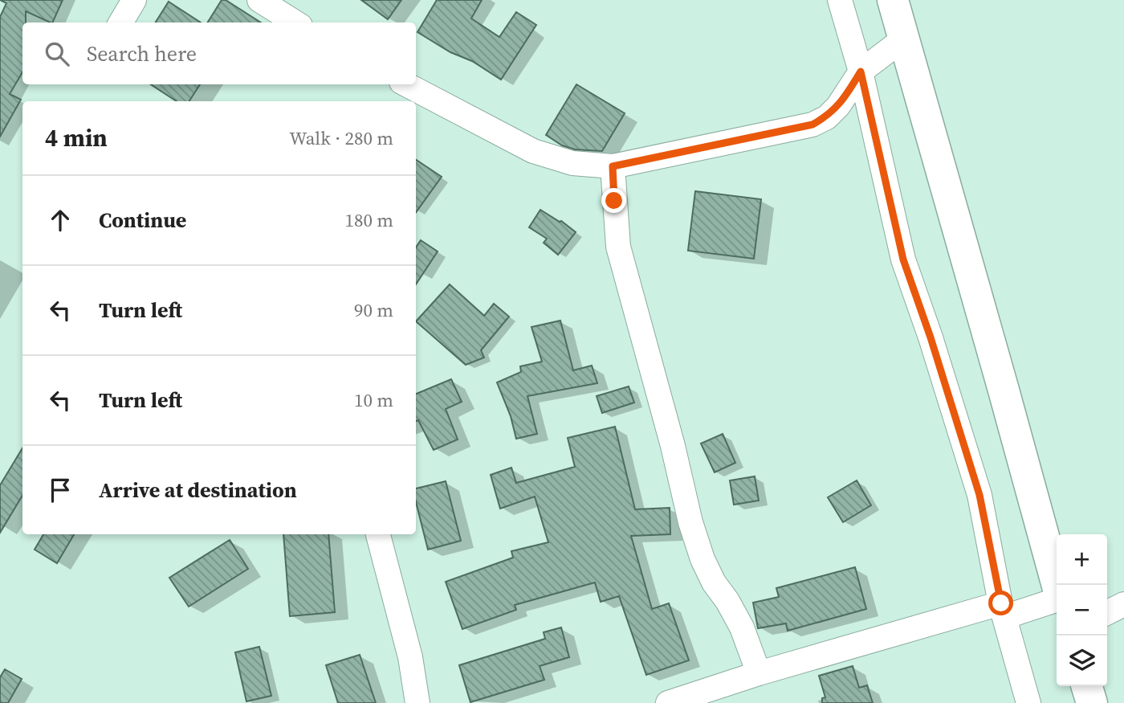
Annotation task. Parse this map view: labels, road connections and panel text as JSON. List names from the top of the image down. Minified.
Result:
{"page":{"search":"Search here","heading":["4 min","Walk · 280 m"],"list":[["Continue","180 m"],["Turn left","90 m"],["Turn left","10 m"],"Arrive at destination"],"map_buttons":["+","−"]}}
